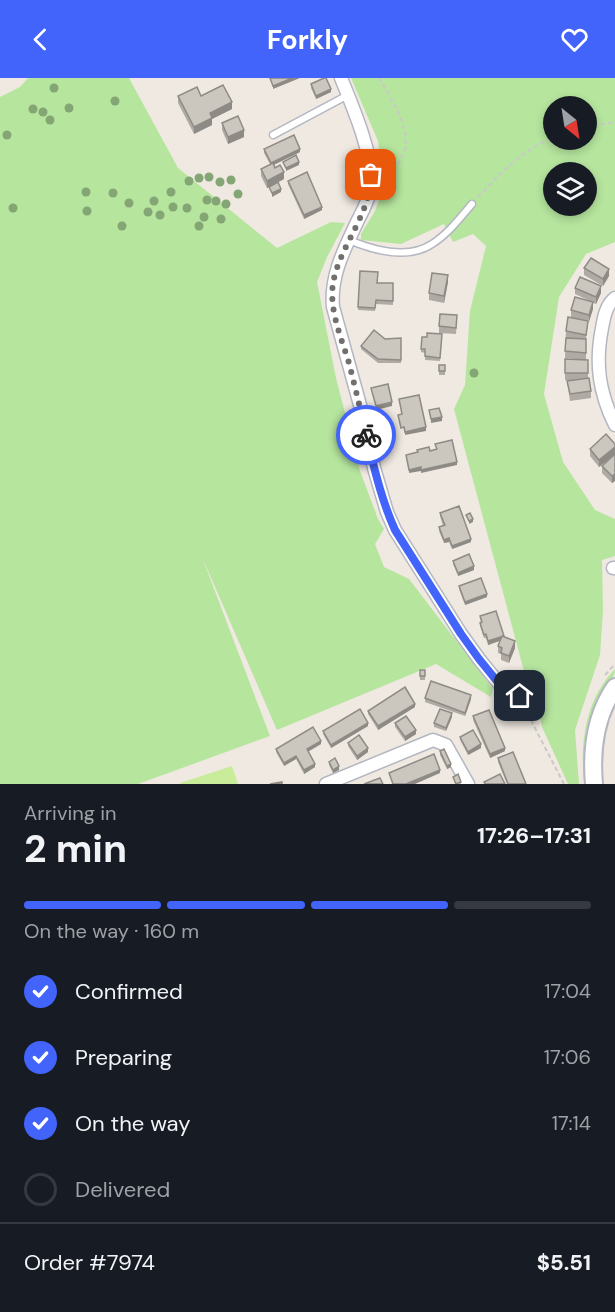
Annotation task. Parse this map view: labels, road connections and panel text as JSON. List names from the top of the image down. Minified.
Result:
{"north":"bottom right","page":{"header":"Forkly","heading":["2 min","Arriving in","17:26–17:31"],"panel":["Order #7974","$5.51"],"bar":"On the way · 160 m","list":[["Confirmed","17:04"],["Preparing","17:06"],["On the way","17:14"],"Delivered"]}}
